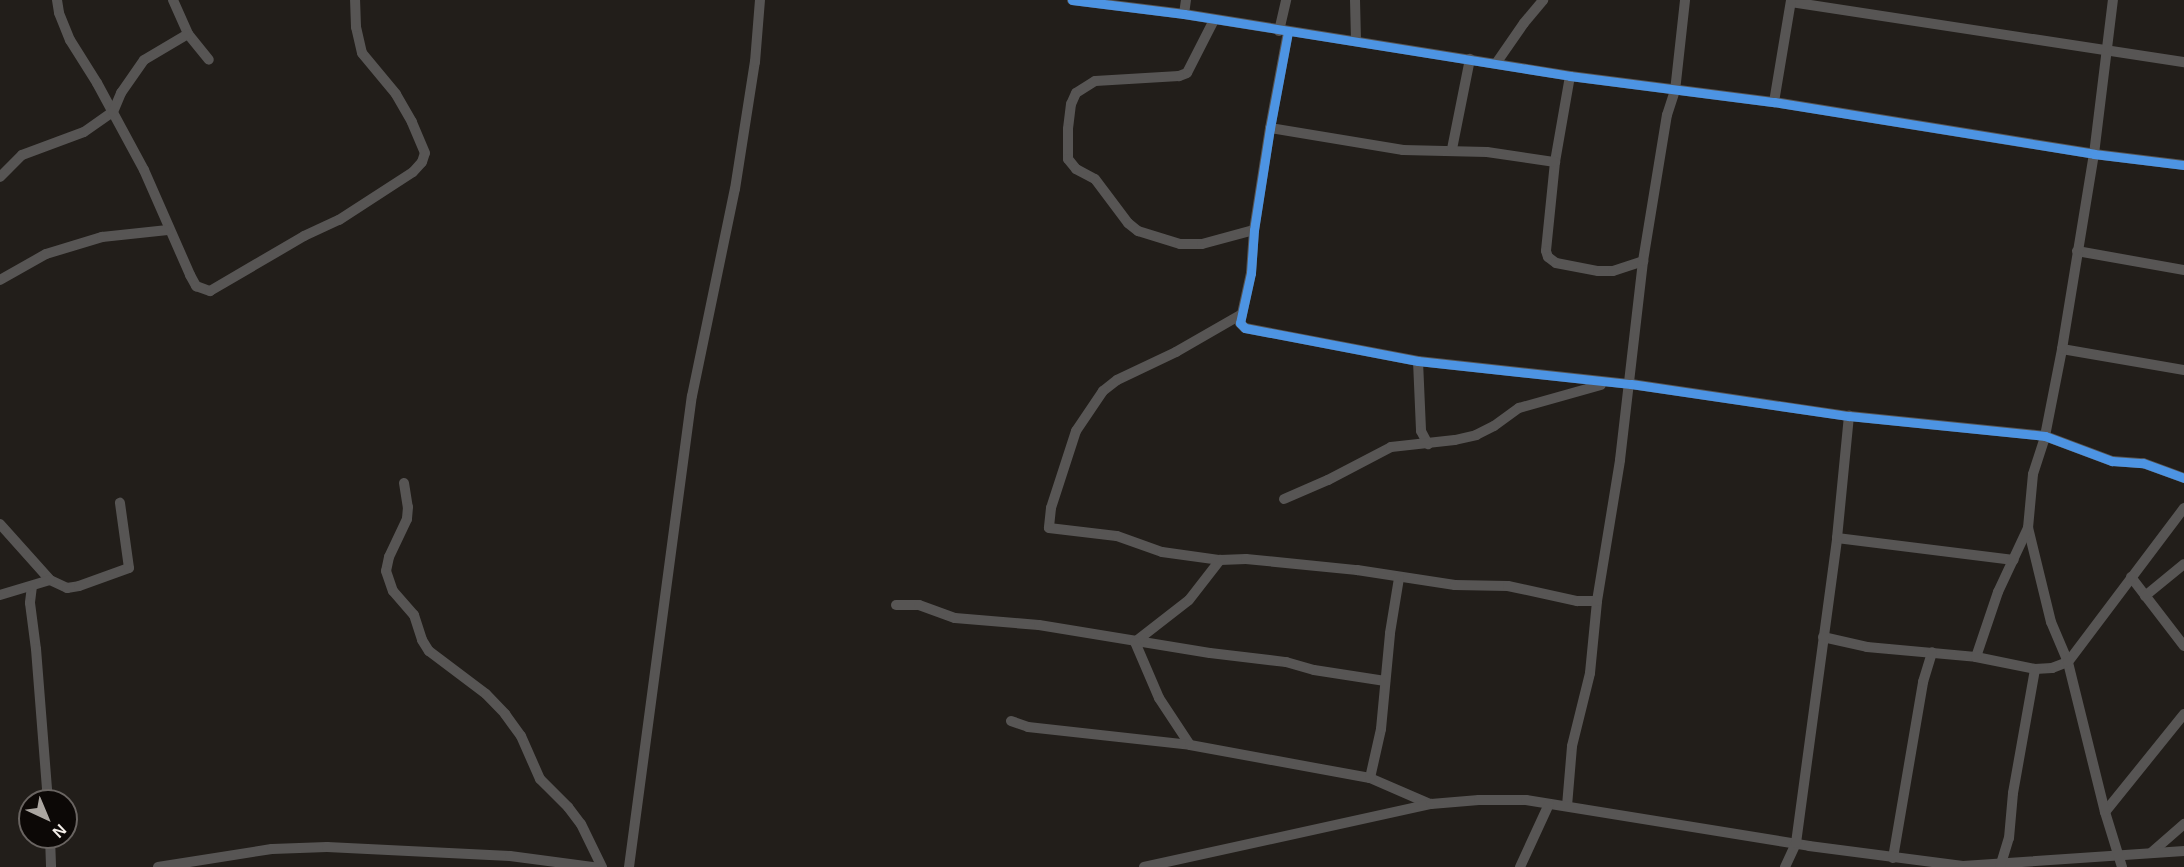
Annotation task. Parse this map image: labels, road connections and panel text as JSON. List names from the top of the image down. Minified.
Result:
{"north":"bottom right"}
